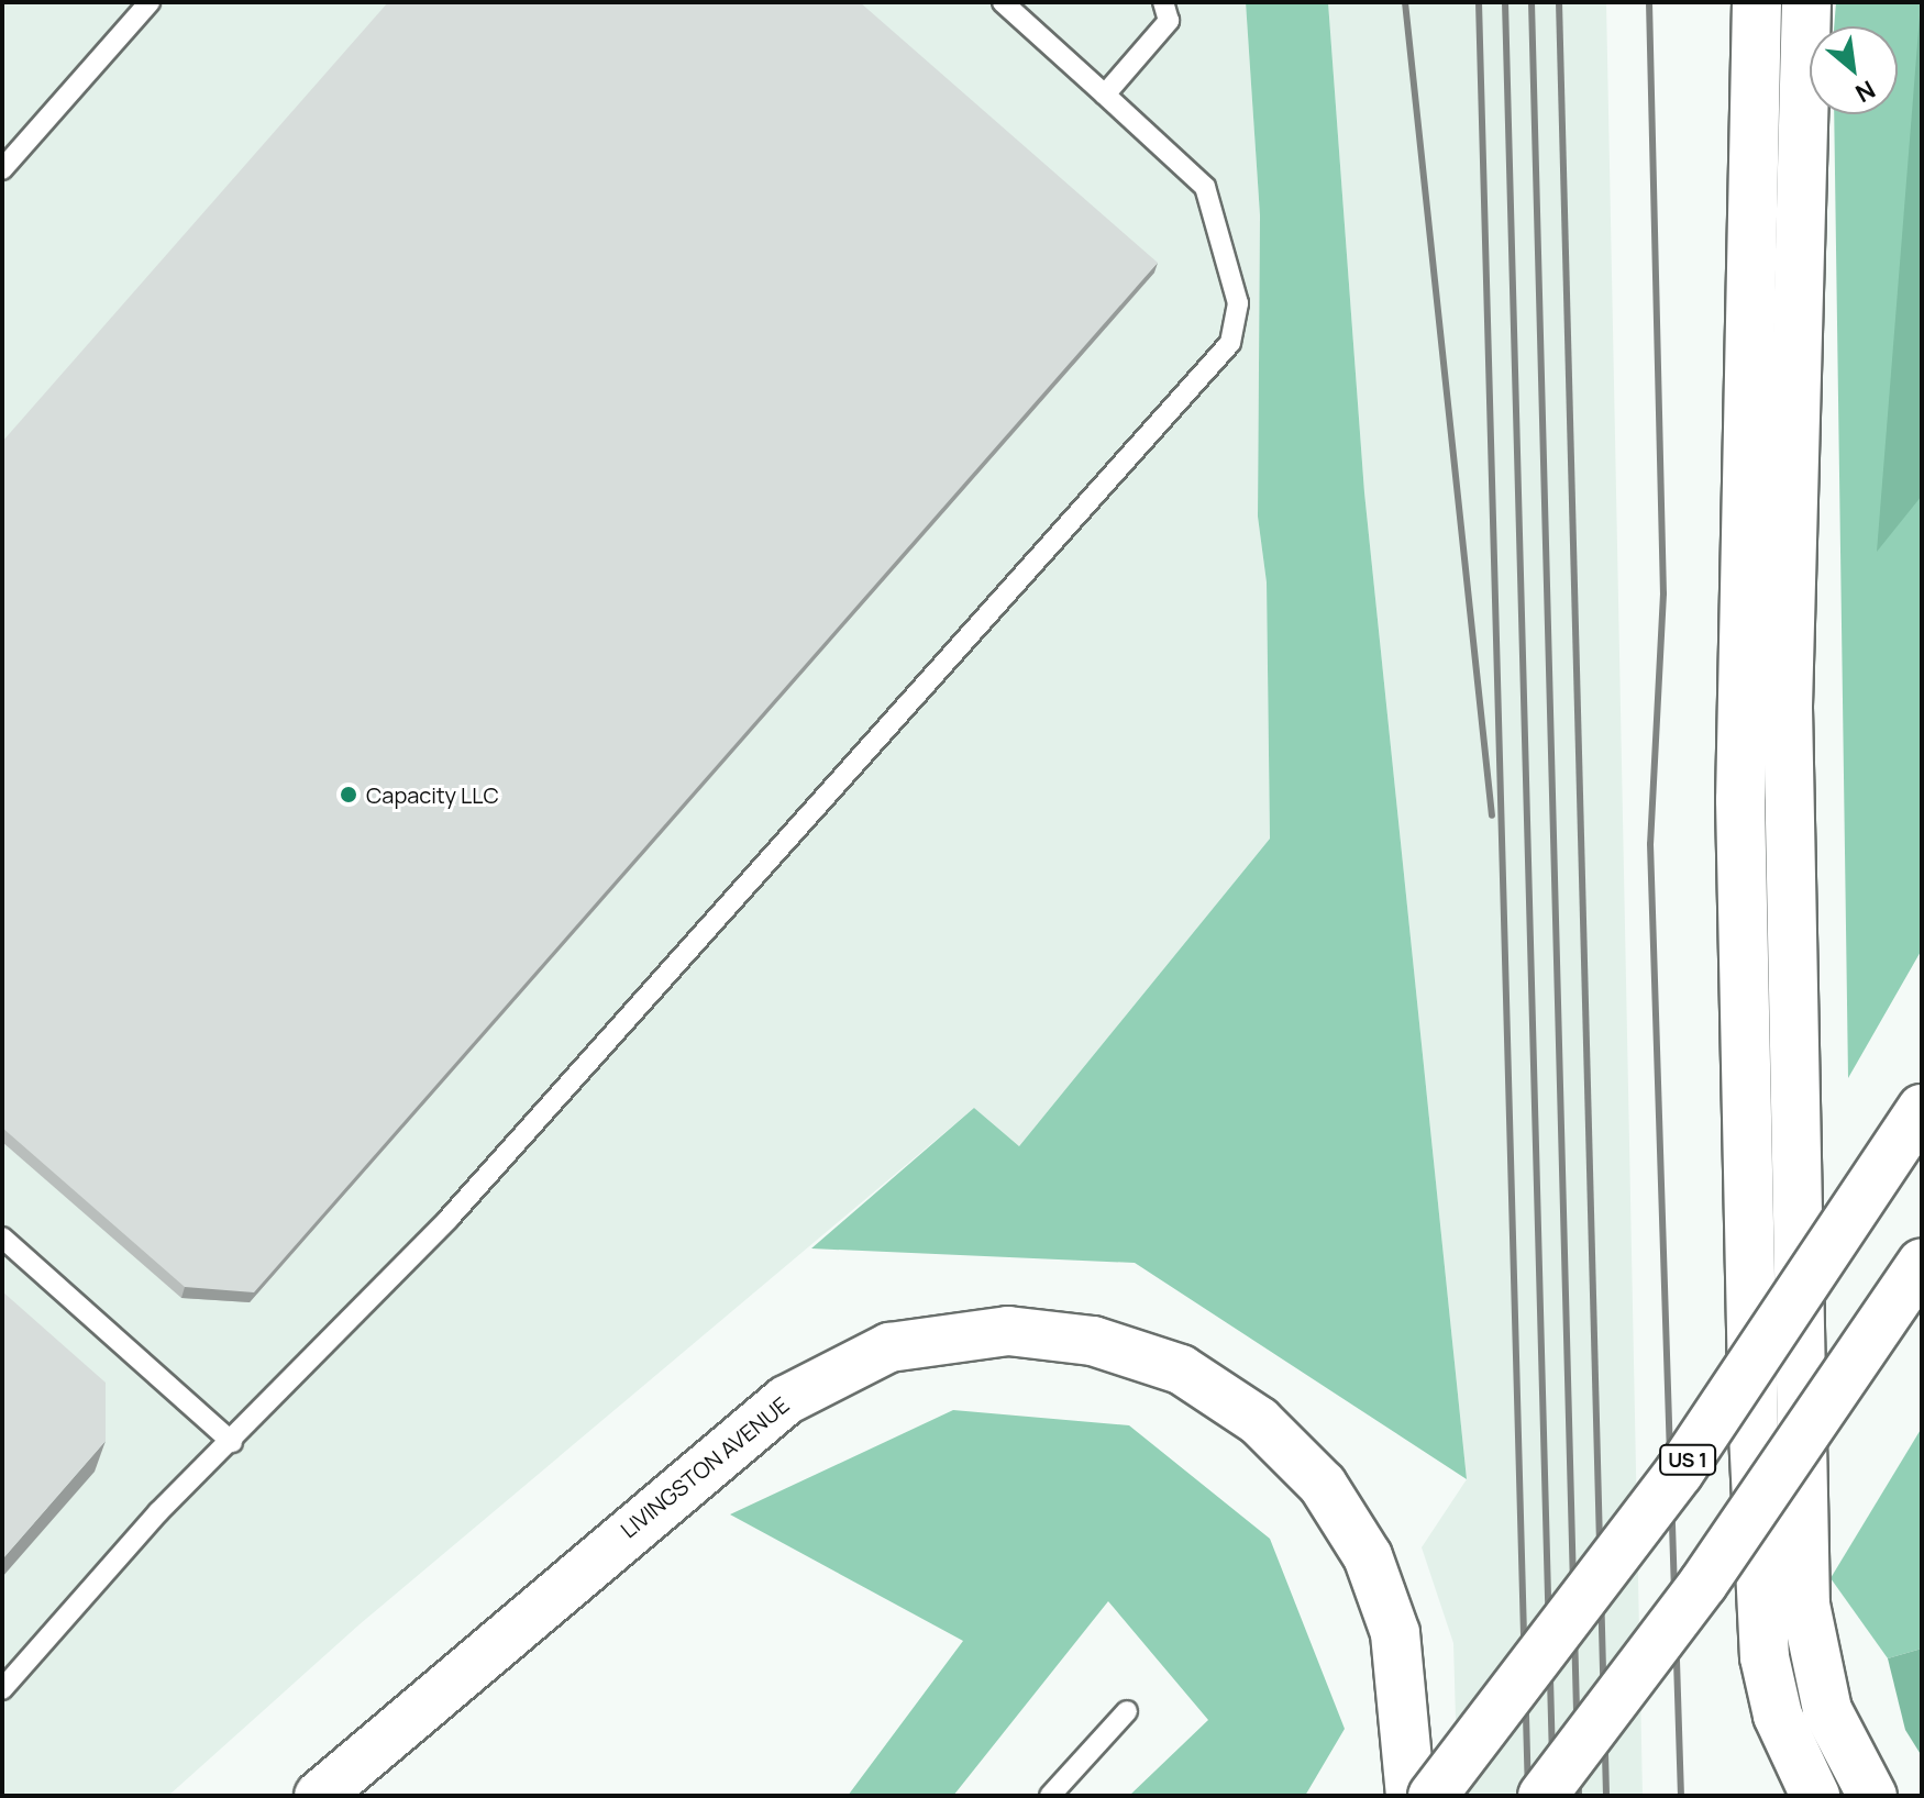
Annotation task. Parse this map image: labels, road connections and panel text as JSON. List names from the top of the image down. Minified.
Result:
{"streets":{"main road":["US 1","LIVINGSTON AVENUE"]},"places":["Capacity LLC"],"north":"bottom right"}
